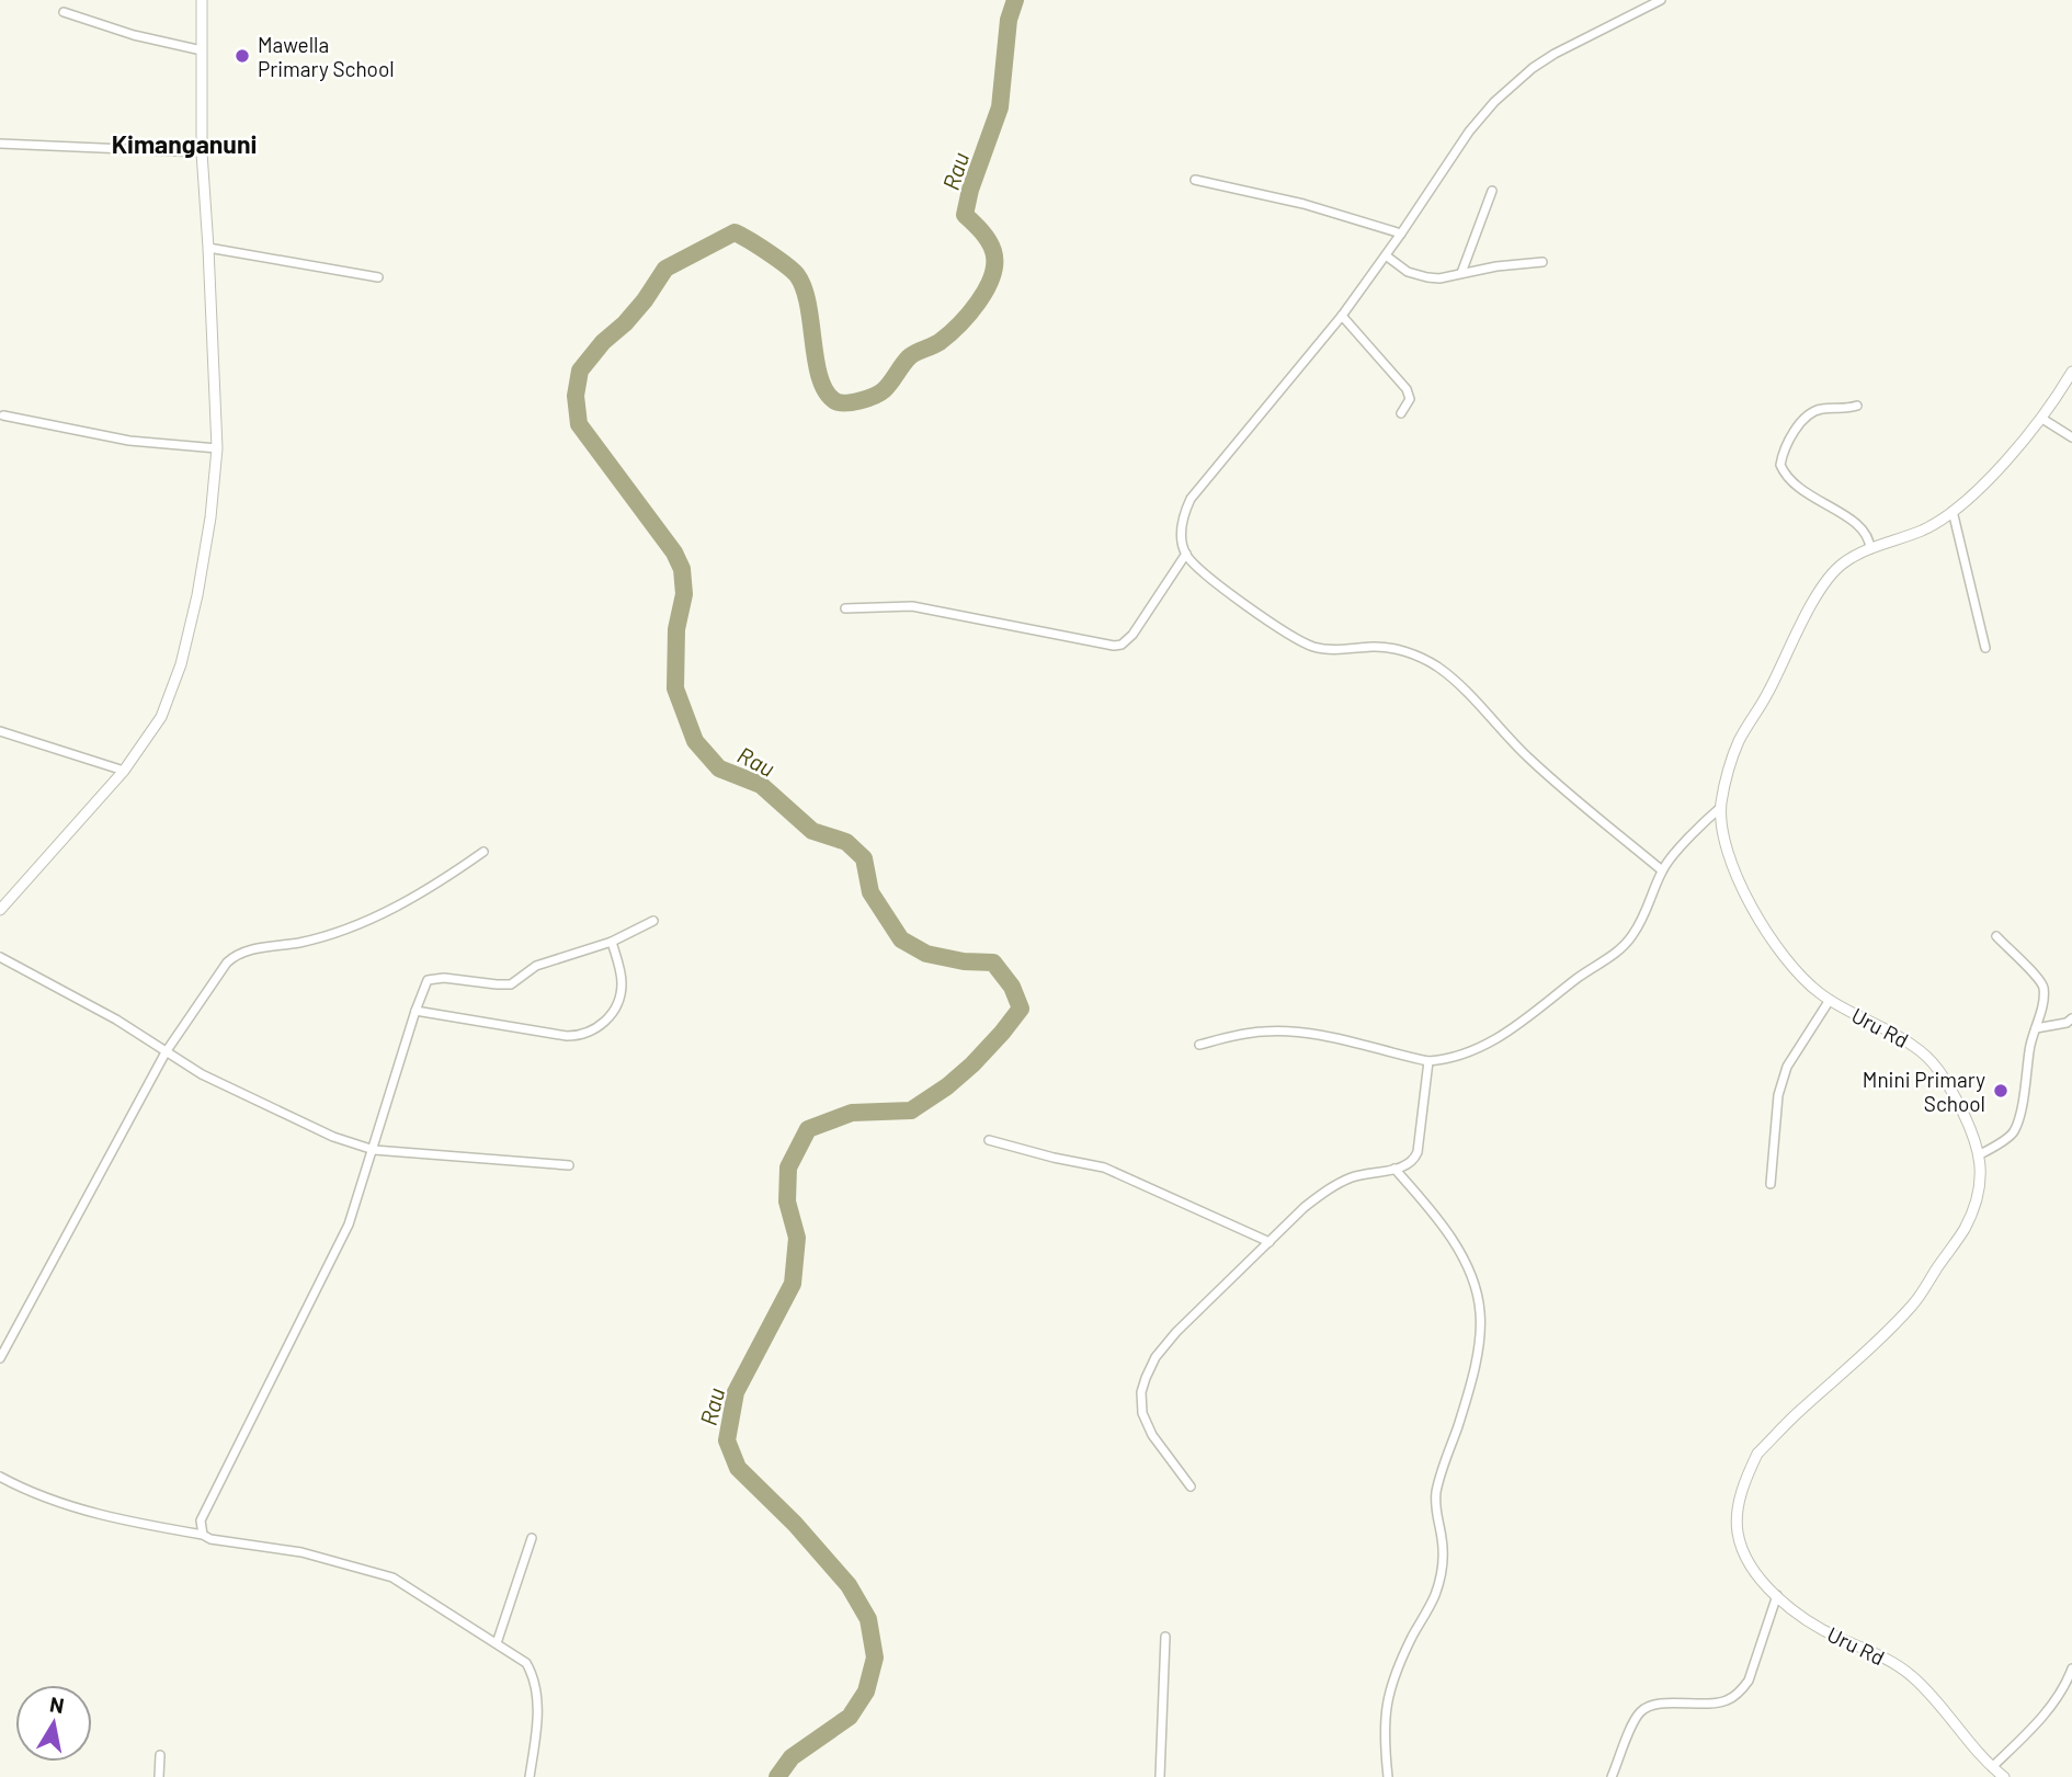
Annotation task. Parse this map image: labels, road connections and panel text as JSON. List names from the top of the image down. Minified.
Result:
{"streets":{"street":["Uru Rd"]},"districts":["Kimanganuni"],"water":["Rau"],"places":["Mawella Primary School","Mnini Primary School"],"north":"top"}
